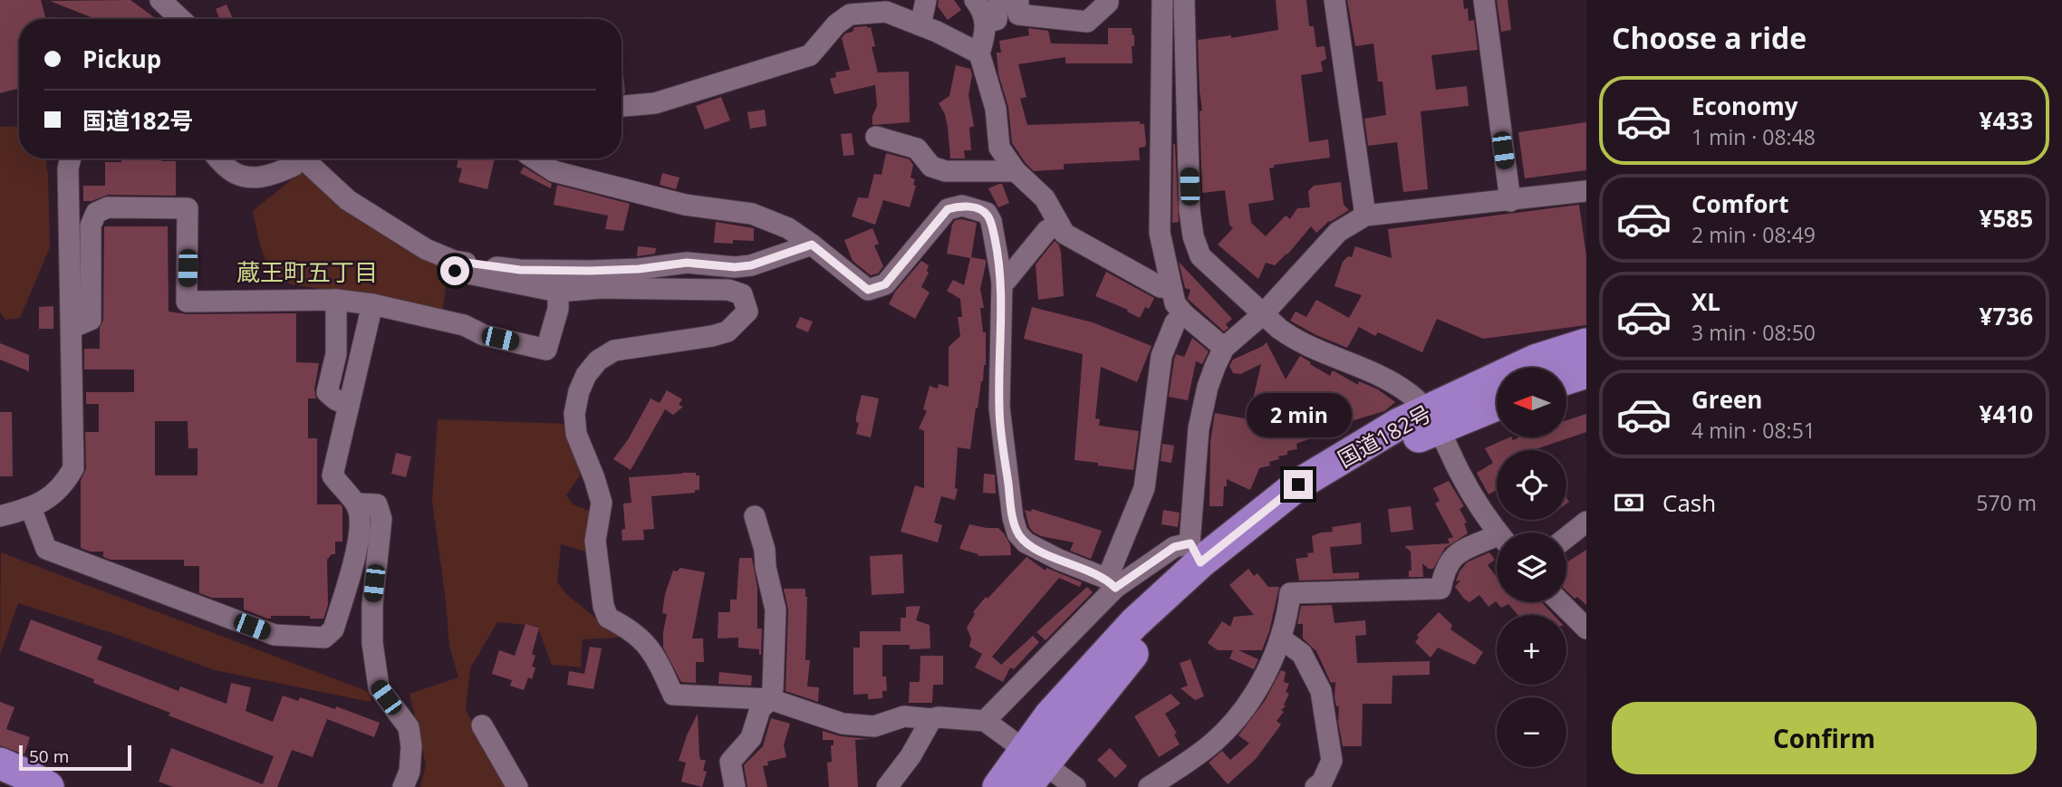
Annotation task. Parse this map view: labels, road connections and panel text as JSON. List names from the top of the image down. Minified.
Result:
{"streets":{"highway":["国道182号"]},"districts":["蔵王町五丁目"],"scale_bar":"50 m","north":"left","page":{"heading":"Choose a ride","banner":["Pickup","国道182号"],"list":[{"name":"Economy","note":"1 min · 08:48","value":"¥433"},{"name":"Comfort","note":"2 min · 08:49","value":"¥585"},{"name":"XL","note":"3 min · 08:50","value":"¥736"},{"name":"Green","note":"4 min · 08:51","value":"¥410"}],"map_buttons":["+","−"],"bubble":"2 min","pay":["Cash","570 m"],"buttons":"Confirm","scale":"50 m"}}
